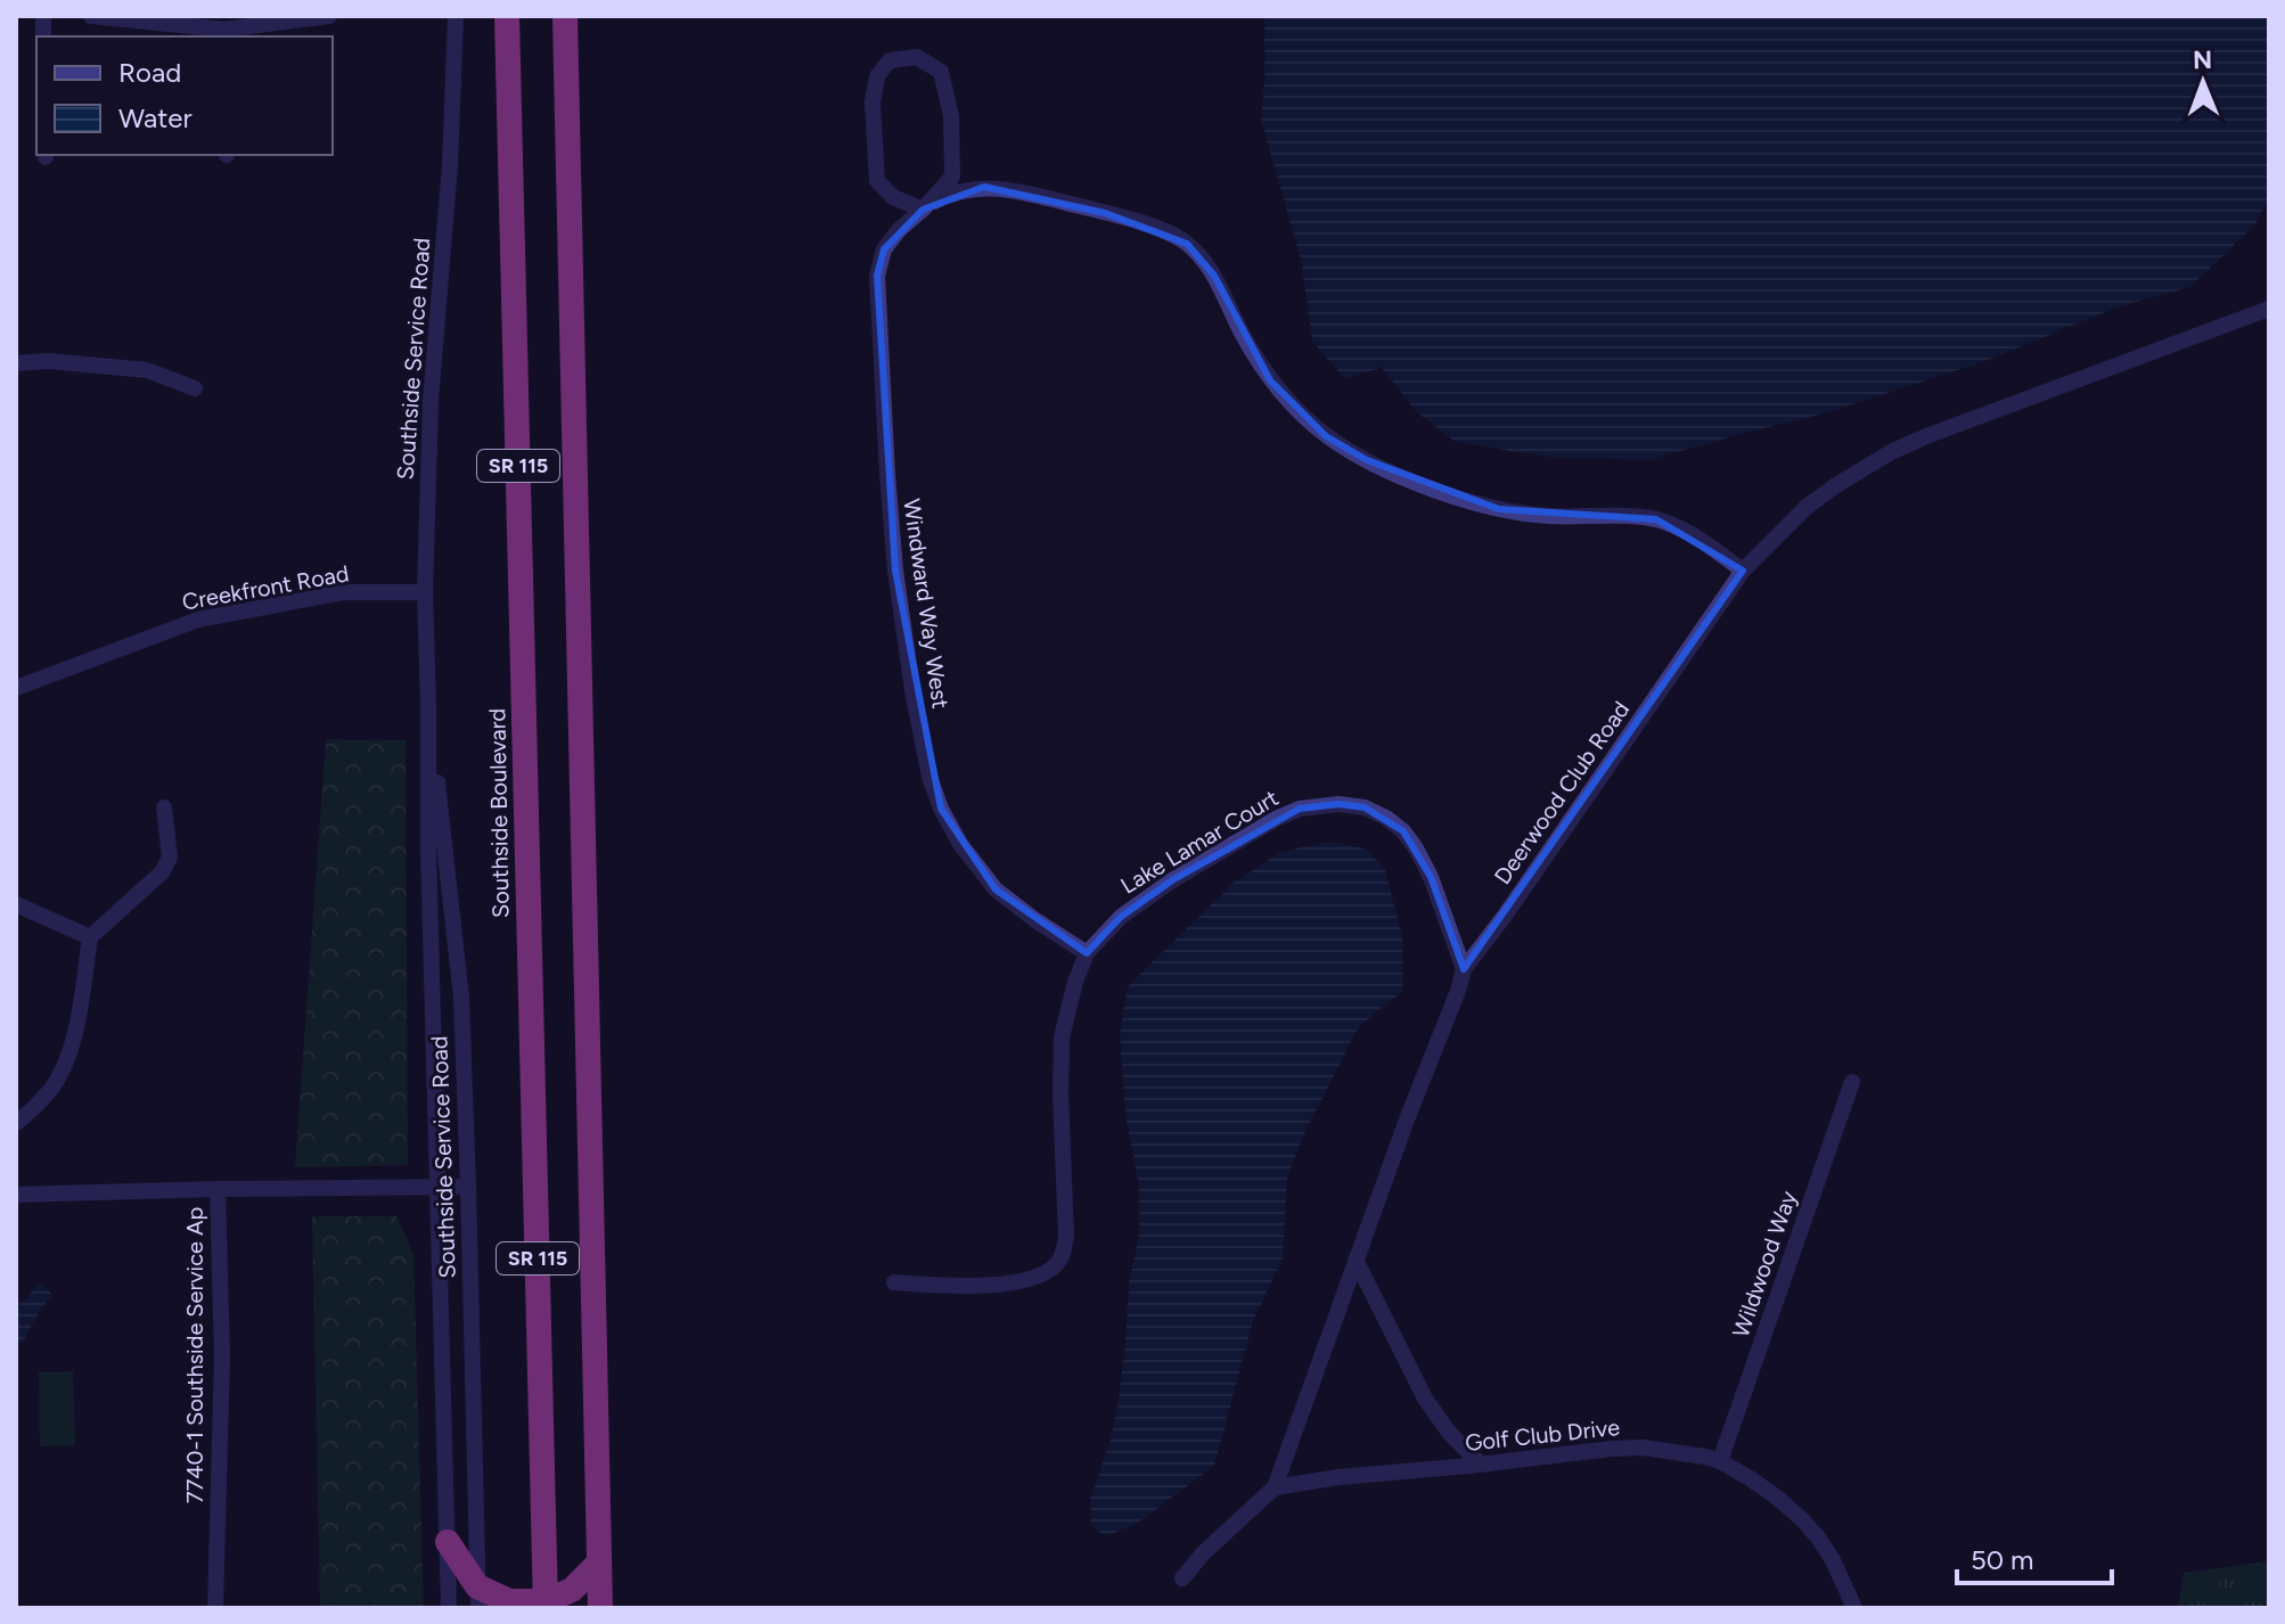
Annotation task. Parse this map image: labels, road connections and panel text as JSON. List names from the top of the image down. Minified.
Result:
{"streets":{"highway":["SR 115","Southside Boulevard"],"street":["Southside Service Road","Creekfront Road","Windward Way West","Deerwood Club Road","Lake Lamar Court","Wildwood Way","7740-1 Southside Service Ap","Golf Club Drive"]},"crossings":[["Southside Service Road","Creekfront Road"],["Southside Service Road","7740-1 Southside Service Ap"],["Windward Way West","Lake Lamar Court"],["Deerwood Club Road","Lake Lamar Court"],["Deerwood Club Road","Golf Club Drive"],["Wildwood Way","Golf Club Drive"]],"legend":["Road","Water"],"scale_bar":"50 m","north":"top"}
